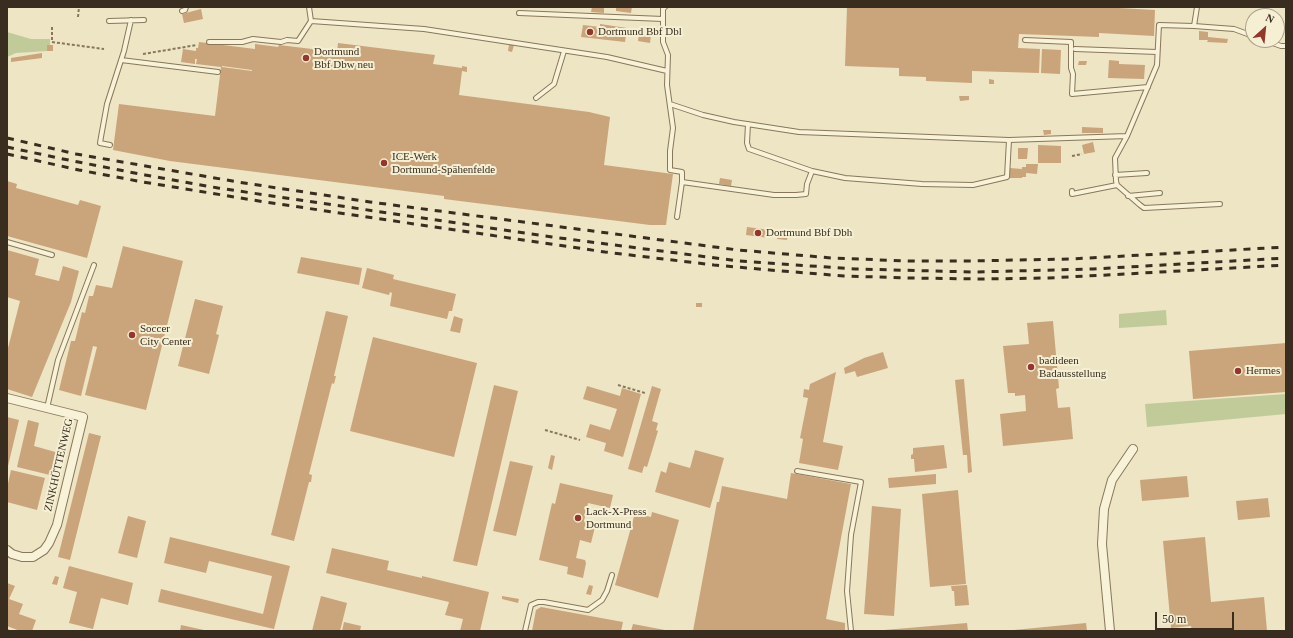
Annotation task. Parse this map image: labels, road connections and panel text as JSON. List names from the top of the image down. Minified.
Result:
{"streets":{"street":["ZINKHÜTTENWEG"]},"places":["Dortmund Bbf Dbl","Dortmund Bbf Dbw neu","ICE-Werk Dortmund-Spähenfelde","Dortmund Bbf Dbh","Soccer City Center","badideen Badausstellung","Hermes","Lack-X-Press Dortmund"],"scale_bar":"50 m","north":"top right"}
